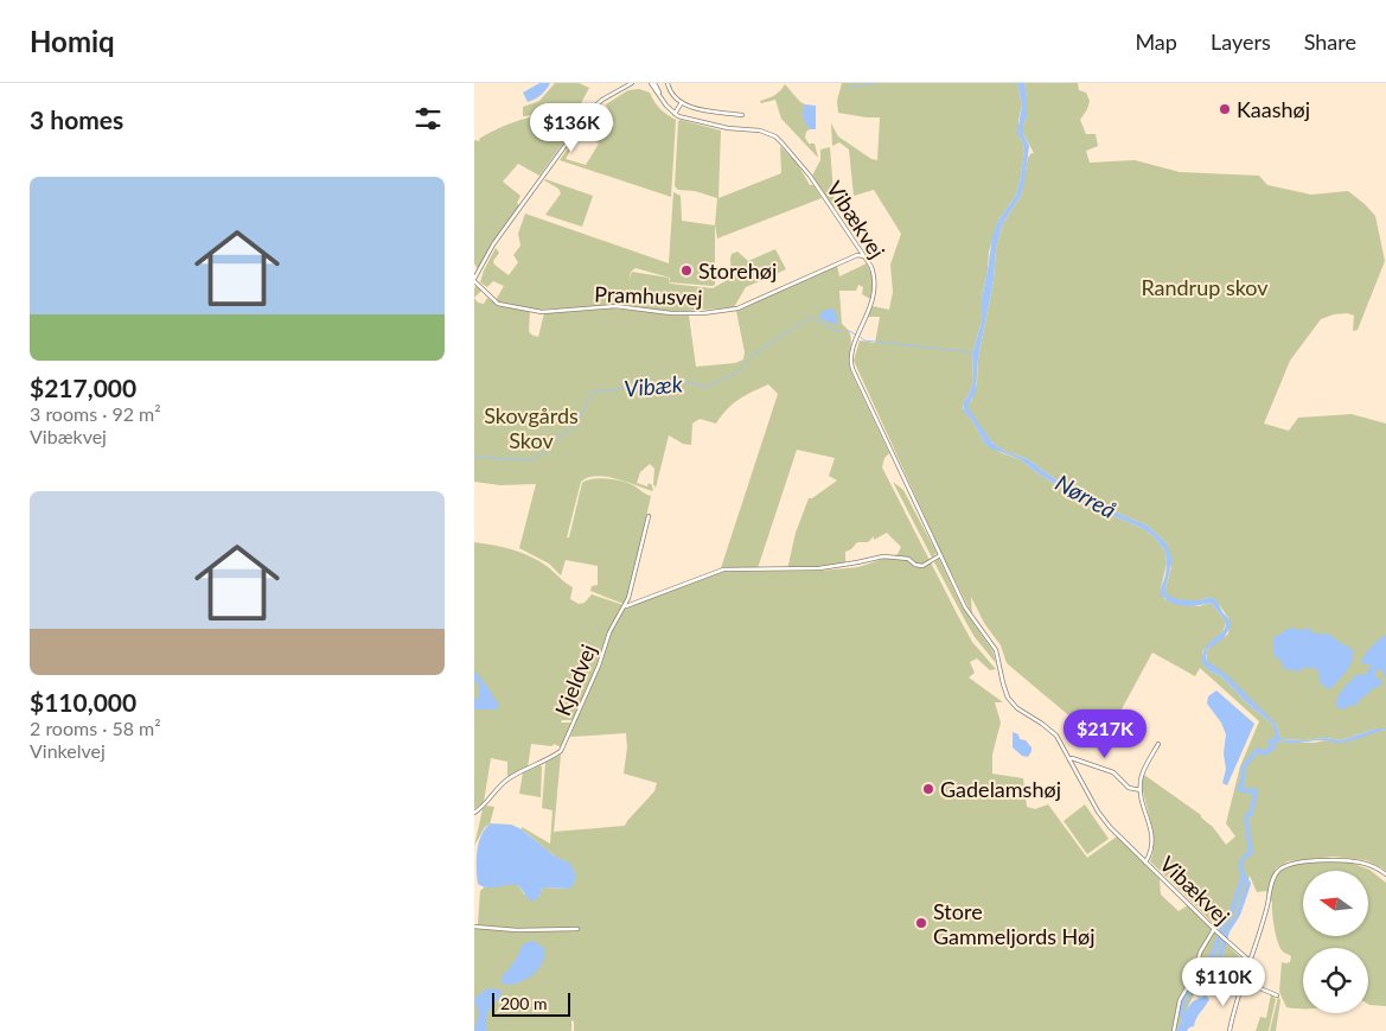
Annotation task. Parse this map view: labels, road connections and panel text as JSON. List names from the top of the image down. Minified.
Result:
{"streets":{"street":["Vibækvej","Pramhusvej","Kjeldvej"]},"water":["Vibæk","Nørreå"],"parks":["Randrup skov","Skovgårds Skov"],"places":["Kaashøj","Storehøj","Gadelamshøj","Store Gammeljords Høj"],"scale_bar":"200 m","north":"left","page":{"header":"Homiq","nav":["Map","Layers","Share"],"heading":"3 homes","price":["$136K","$217K","$110K"],"list":[{"name":"$217,000","note":"3 rooms · 92 m² · Vibækvej"},{"name":"$110,000","note":"2 rooms · 58 m² · Vinkelvej"}],"scale":"200 m"}}
